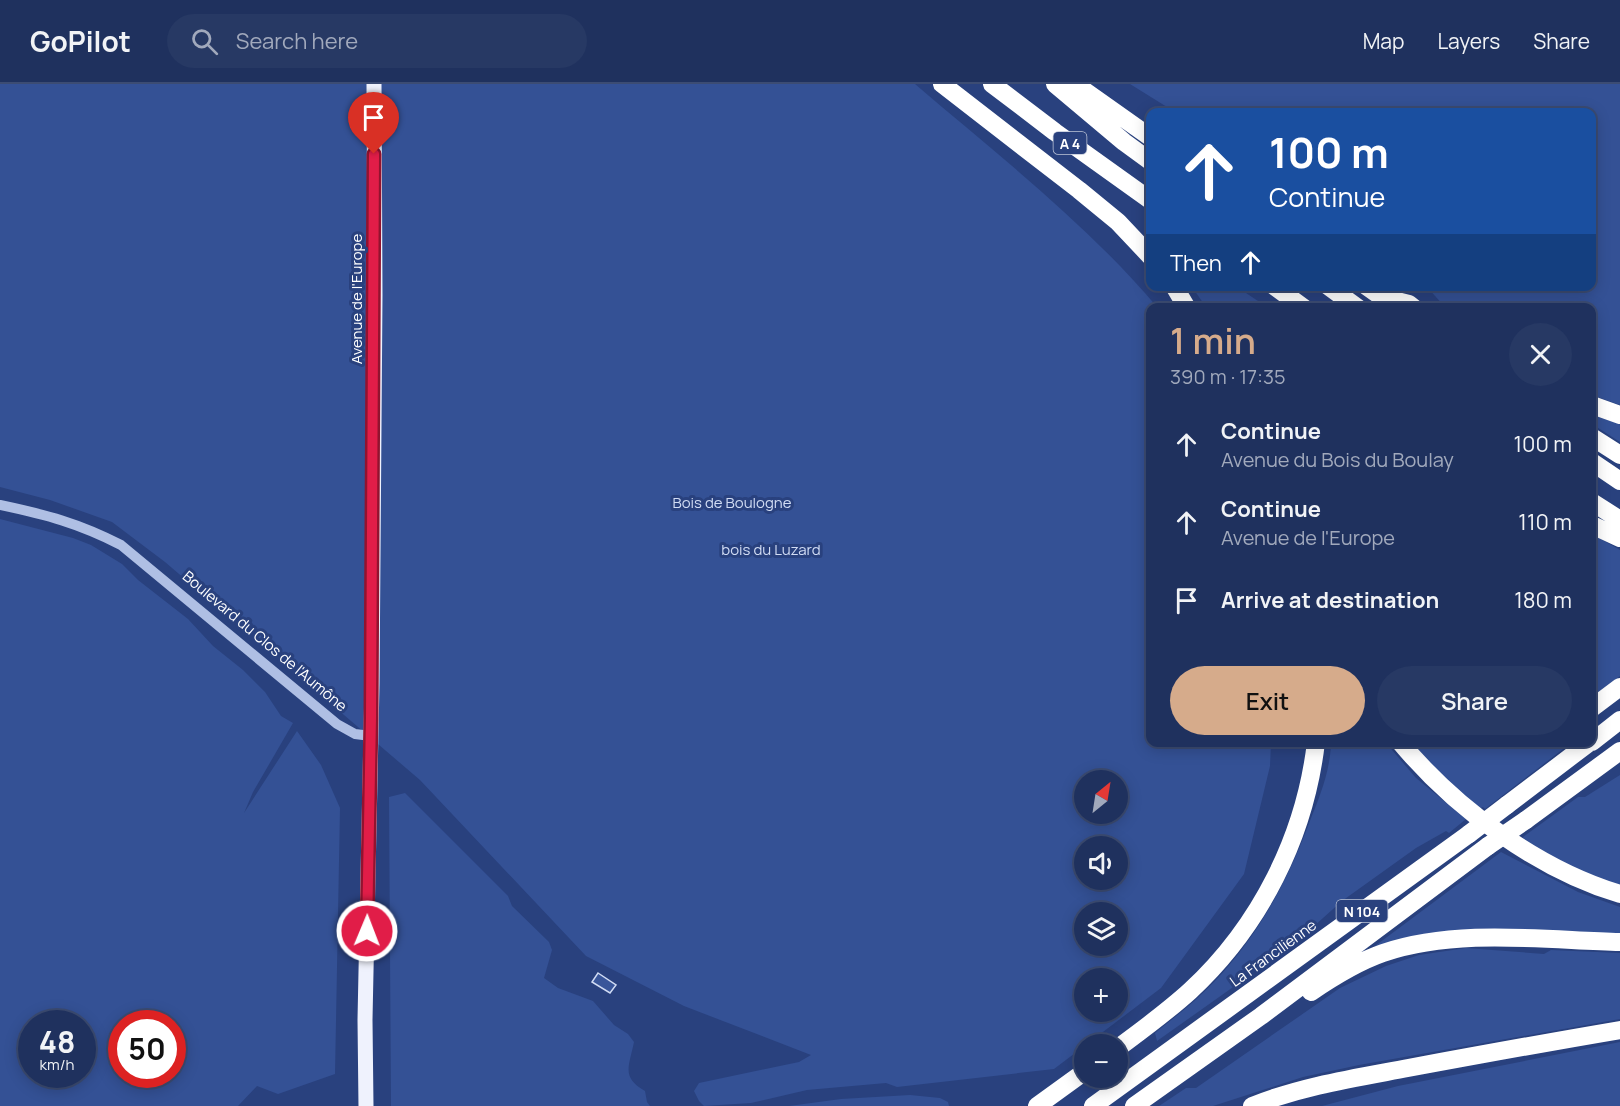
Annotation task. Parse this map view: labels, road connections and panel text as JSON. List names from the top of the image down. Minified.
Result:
{"streets":{"highway":["A 4","N 104","La Francilienne"],"main road":["Avenue de l'Europe"],"street":["Boulevard du Clos de l'Aumône"]},"crossings":[["Avenue de l'Europe","Boulevard du Clos de l'Aumône"]],"parks":["Bois de Boulogne","bois du Luzard"],"north":"top right","page":{"header":"GoPilot","search":"Search here","nav":["Map","Layers","Share"],"turn":["100 m","Continue"],"then":"Then","heading":["1 min","390 m · 17:35"],"list":[{"name":"Continue","note":"Avenue du Bois du Boulay","value":"100 m"},{"name":"Continue","note":"Avenue de l'Europe","value":"110 m"},{"name":"Arrive at destination","value":"180 m"}],"buttons":["Exit","Share"],"map_buttons":["+","−"],"speed":"48 km/h","limit":"50"}}
